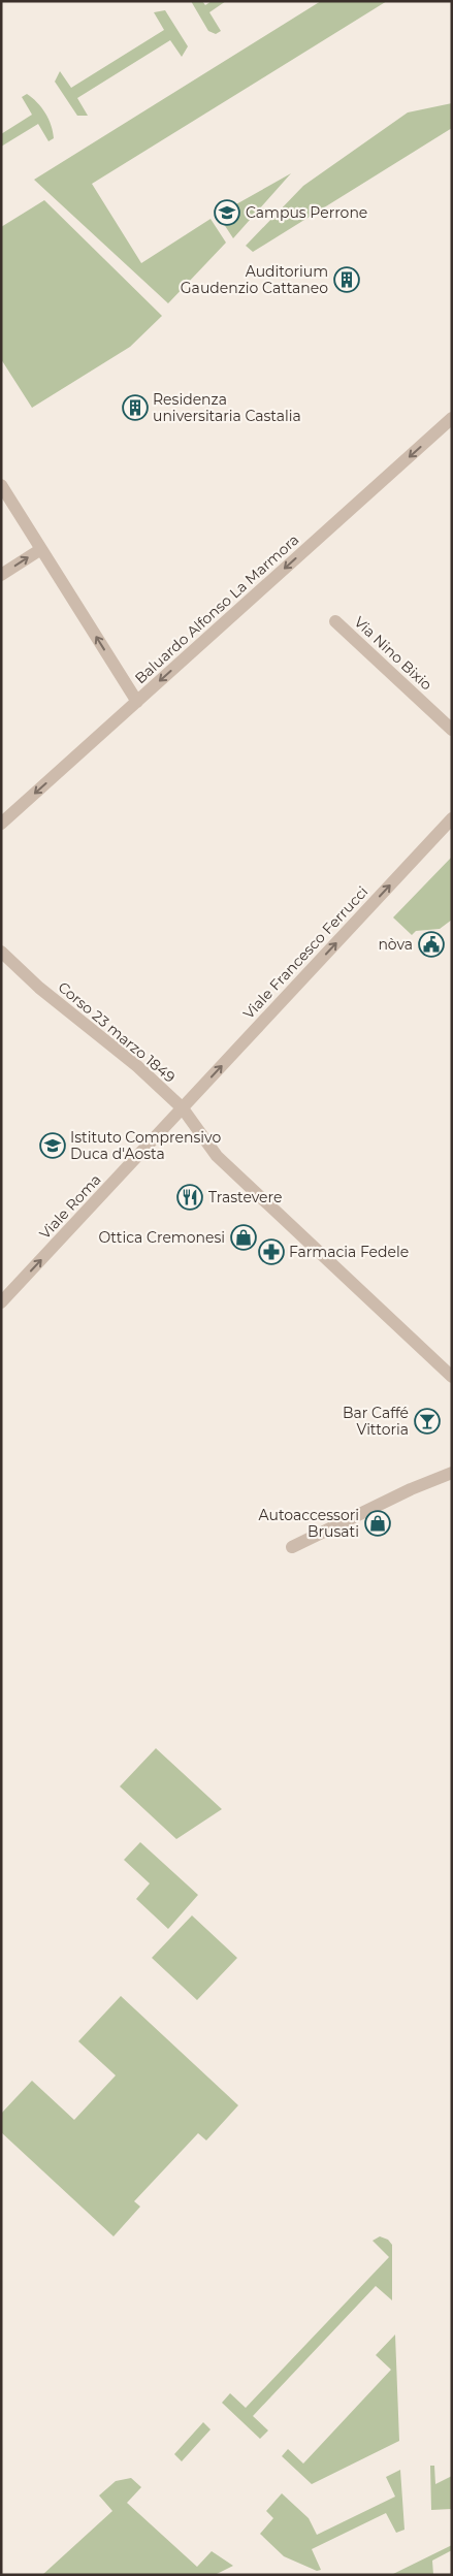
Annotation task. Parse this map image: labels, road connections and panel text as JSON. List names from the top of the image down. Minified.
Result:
{"streets":{"street":["Baluardo Alfonso La Marmora","Via Nino Bixio","Viale Francesco Ferrucci","Corso 23 marzo 1849","Viale Roma"]},"crossings":[["Viale Francesco Ferrucci","Corso 23 marzo 1849"],["Viale Francesco Ferrucci","Viale Roma"],["Corso 23 marzo 1849","Viale Roma"]],"one_way":["Baluardo Alfonso La Marmora","Viale Francesco Ferrucci","Viale Roma"],"places":{"school or university":["Campus Perrone","Istituto Comprensivo Duca d'Aosta"],"building":["Auditorium Gaudenzio Cattaneo","Residenza universitaria Castalia"],"public building":["nòva"],"restaurant":["Trastevere"],"shop":["Ottica Cremonesi","Autoaccessori Brusati"],"pharmacy":["Farmacia Fedele"],"bar":["Bar Caffé Vittoria"]}}
